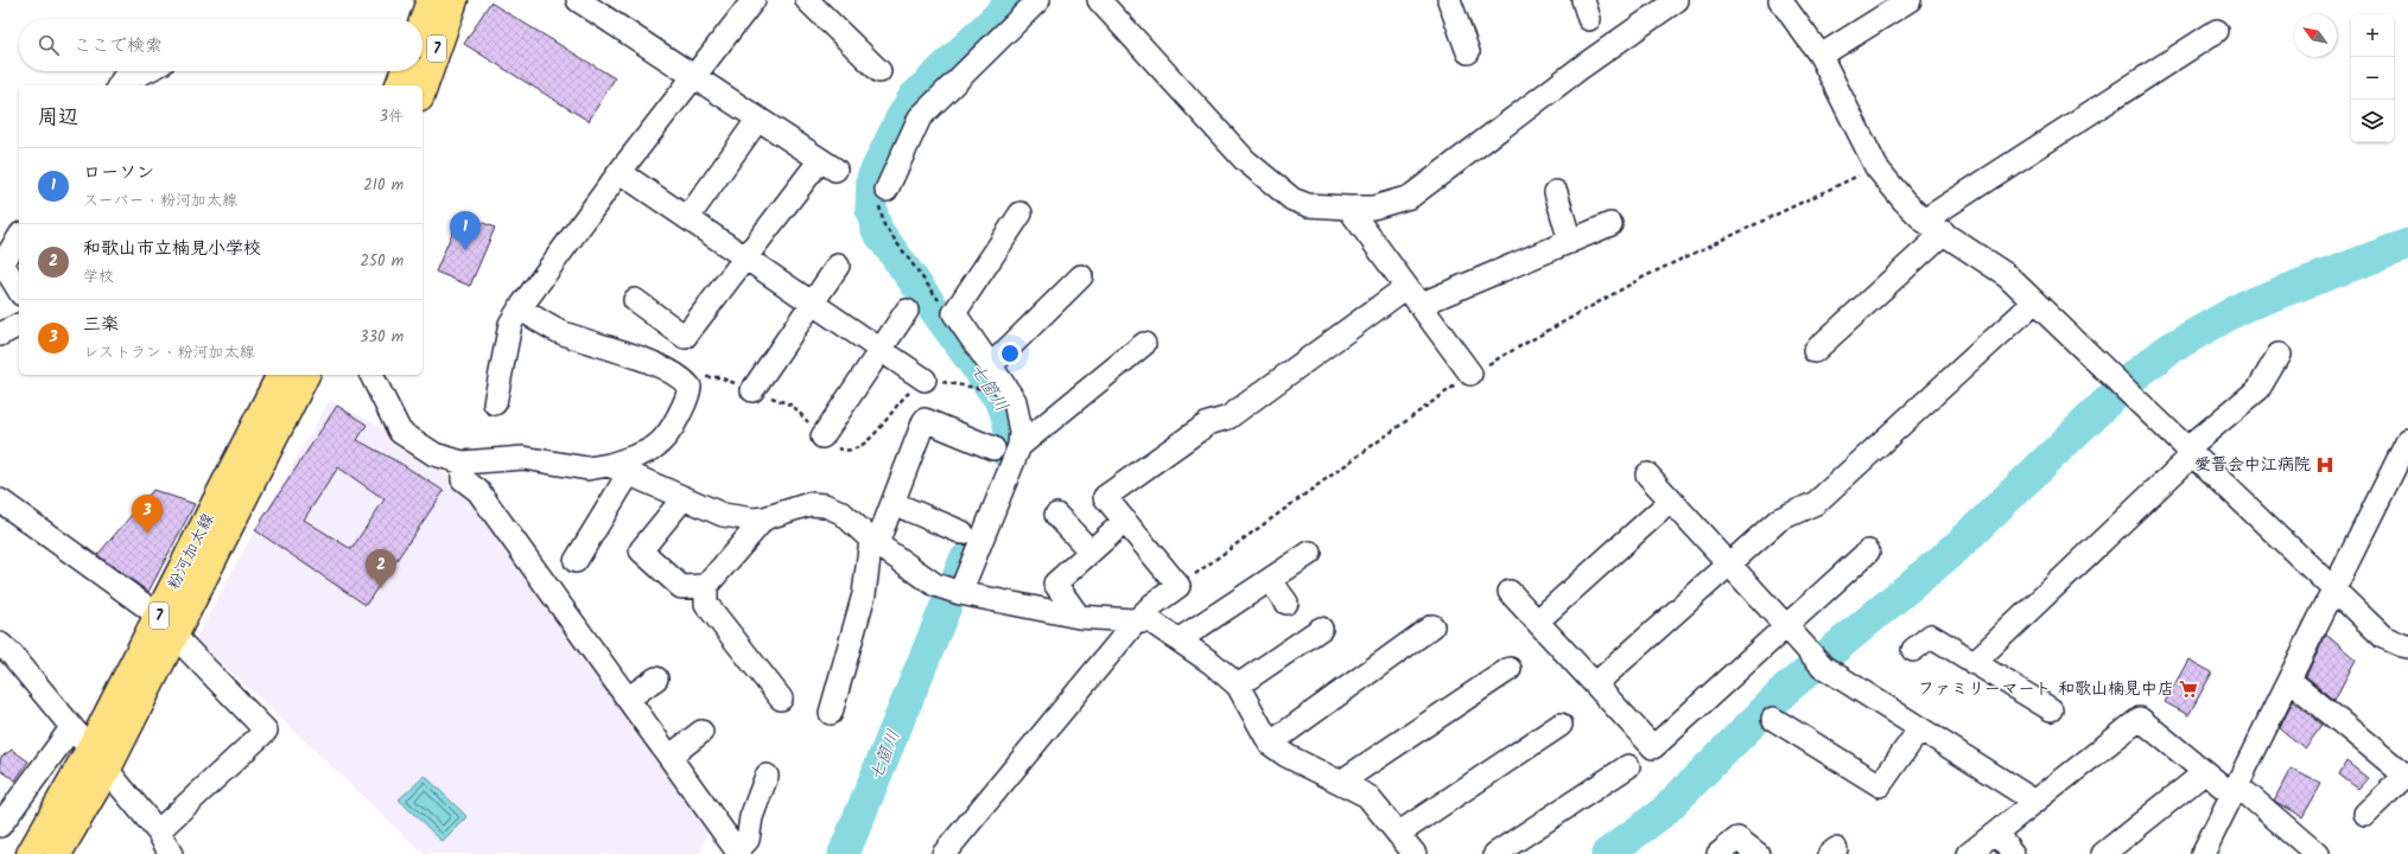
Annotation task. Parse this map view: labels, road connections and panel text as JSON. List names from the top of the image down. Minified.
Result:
{"streets":{"main road":["7","粉河加太線"]},"water":["七箇川"],"places":{"hospital":["愛晋会中江病院"],"supermarket":["ファミリーマート 和歌山楠見中店"]},"north":"top left","page":{"map_buttons":["+","−"],"search":"ここで検索","heading":["周辺","3件"],"list":[{"mark":"1","name":"ローソン","note":"スーパー · 粉河加太線","value":"210 m"},{"mark":"2","name":"和歌山市立楠見小学校","note":"学校","value":"250 m"},{"mark":"3","name":"三楽","note":"レストラン · 粉河加太線","value":"330 m"}],"pins":["1","3","2"]}}
